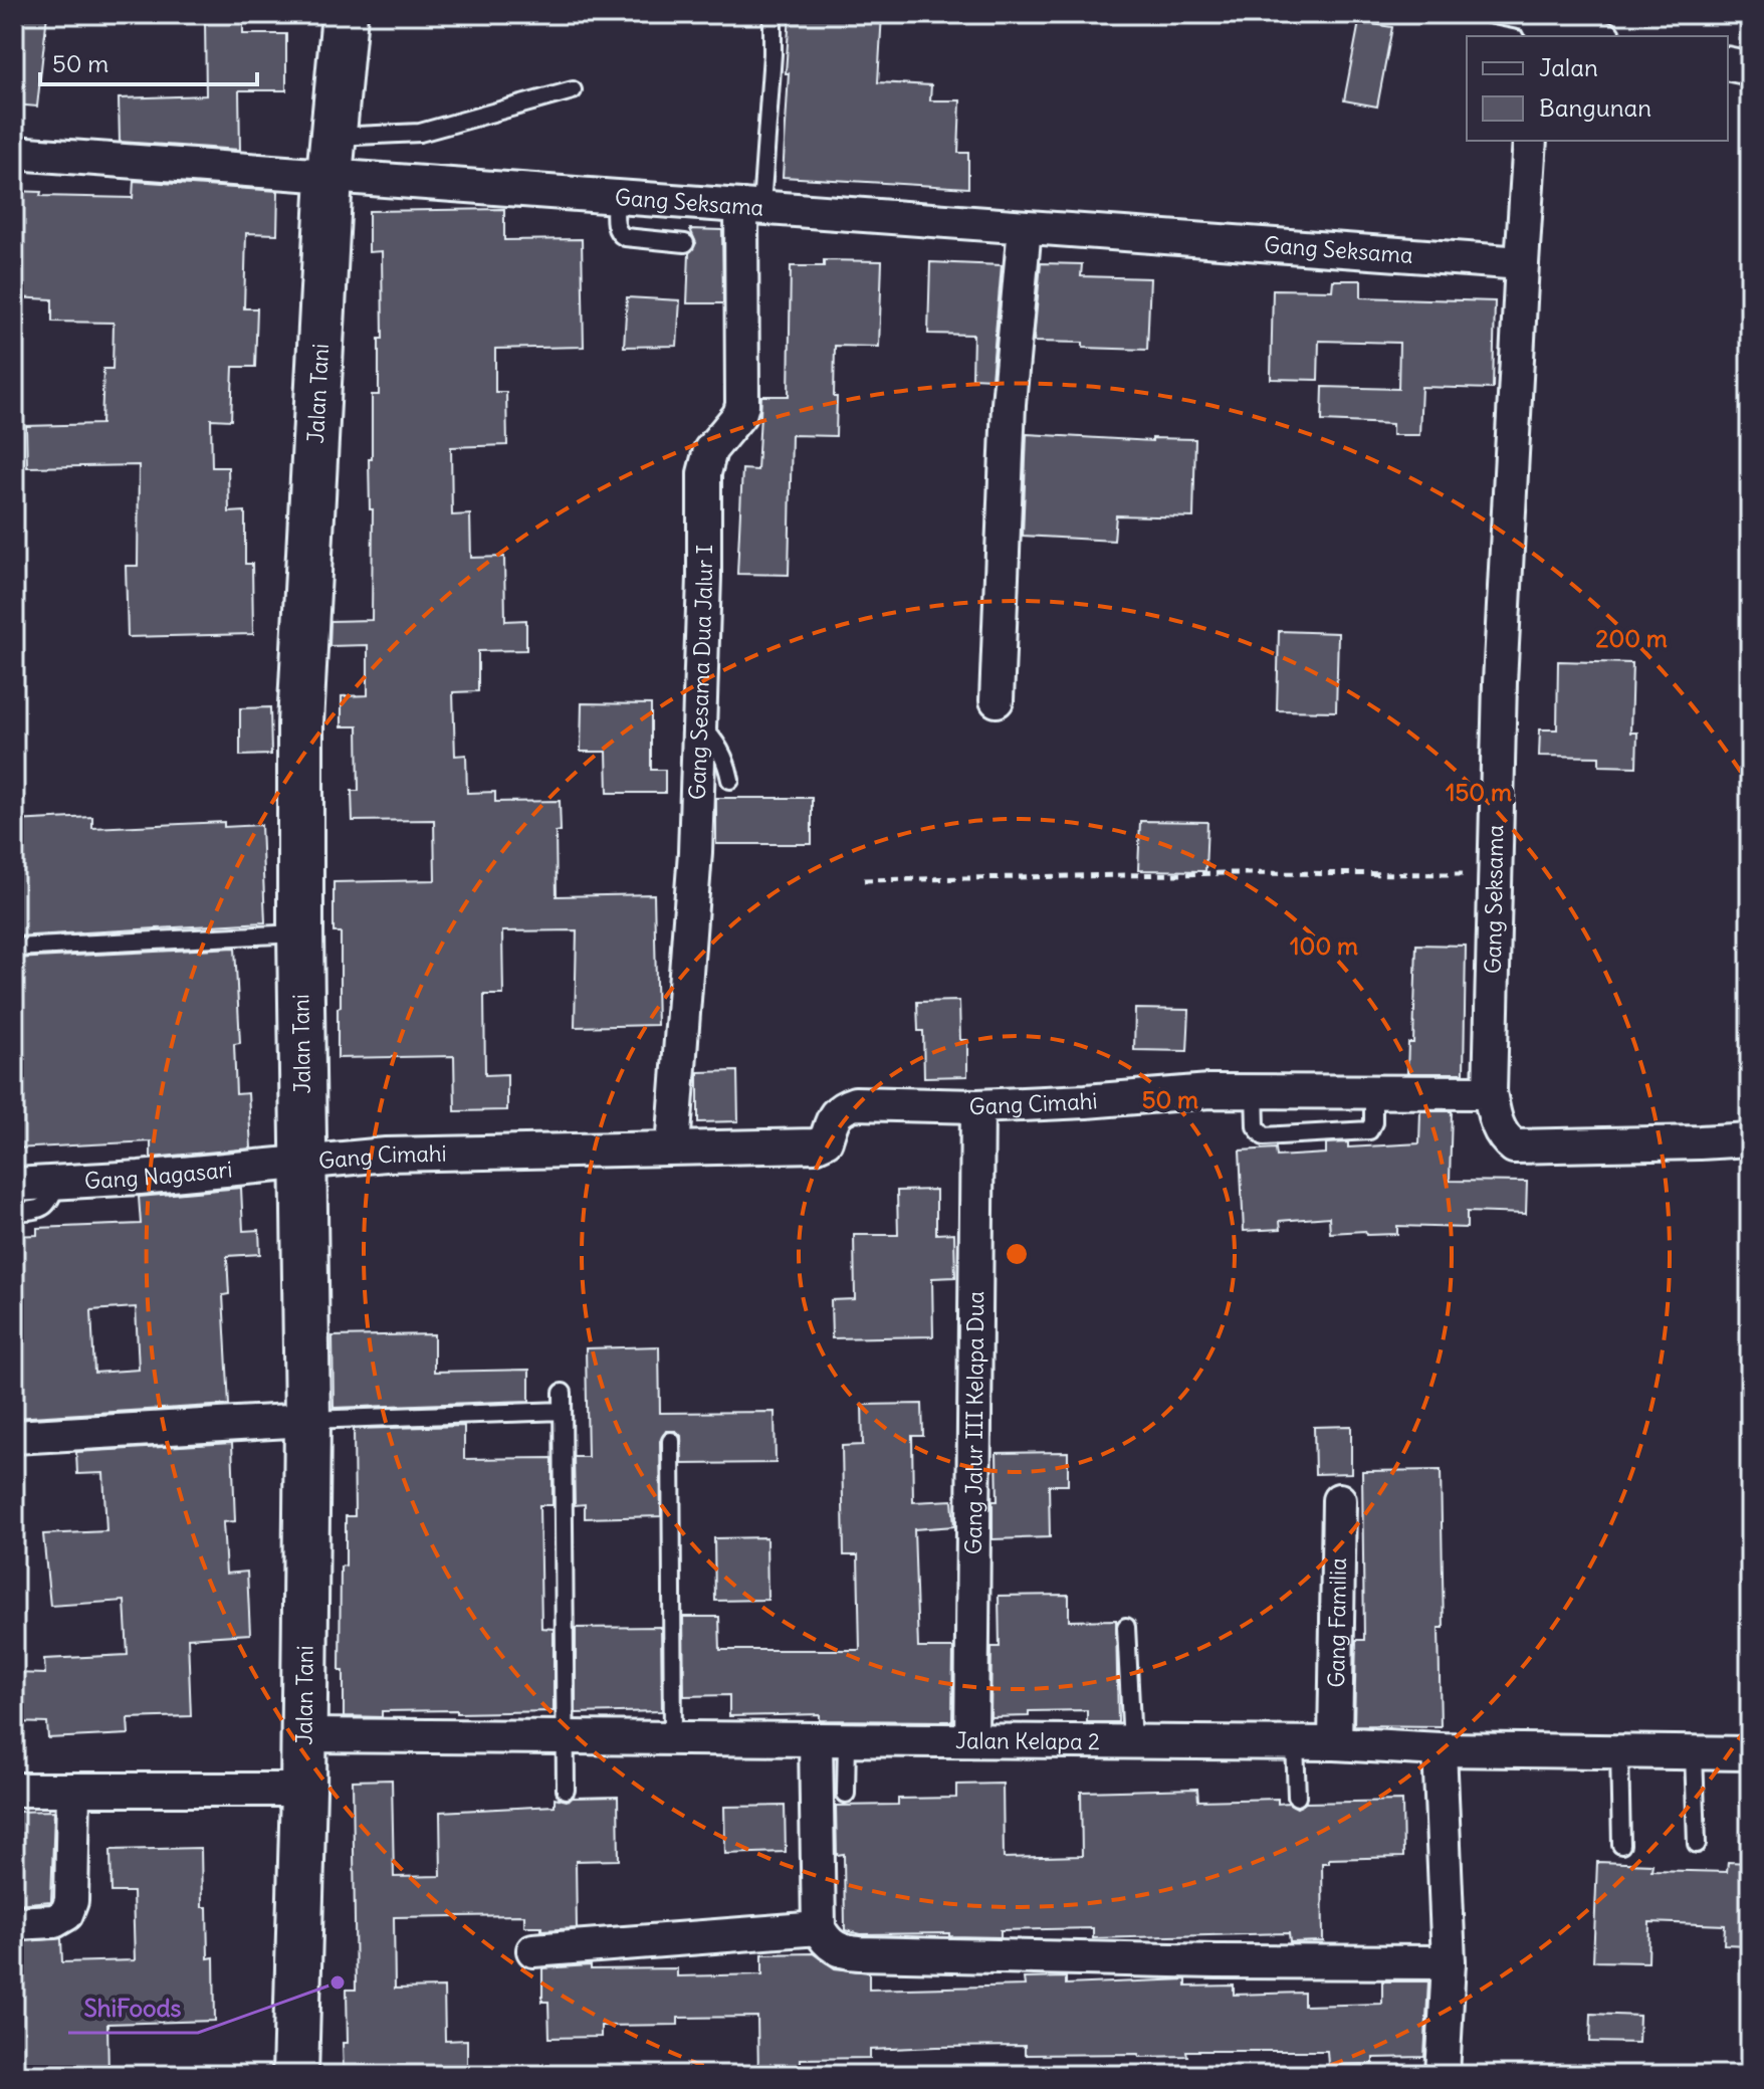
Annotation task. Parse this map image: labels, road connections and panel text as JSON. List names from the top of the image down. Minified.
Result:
{"streets":{"highway":["Jalan Tani"],"street":["Gang Seksama","Gang Sesama Dua Jalur I","Gang Cimahi","Gang Nagasari","Gang Jalur III Kelapa Dua","Gang Familia","Jalan Kelapa 2"]},"crossings":[["Gang Seksama","Jalan Tani"],["Gang Seksama","Gang Sesama Dua Jalur I"],["Gang Seksama","Gang Cimahi"],["Jalan Tani","Gang Cimahi"],["Jalan Tani","Gang Nagasari"],["Jalan Tani","Jalan Kelapa 2"],["Gang Sesama Dua Jalur I","Gang Cimahi"],["Gang Cimahi","Gang Nagasari"],["Gang Cimahi","Gang Jalur III Kelapa Dua"],["Gang Jalur III Kelapa Dua","Jalan Kelapa 2"],["Gang Familia","Jalan Kelapa 2"]],"places":["ShiFoods"],"legend":["Jalan","Bangunan"],"scale_bar":"50 m","rings":["200 m","150 m","100 m","50 m"]}
